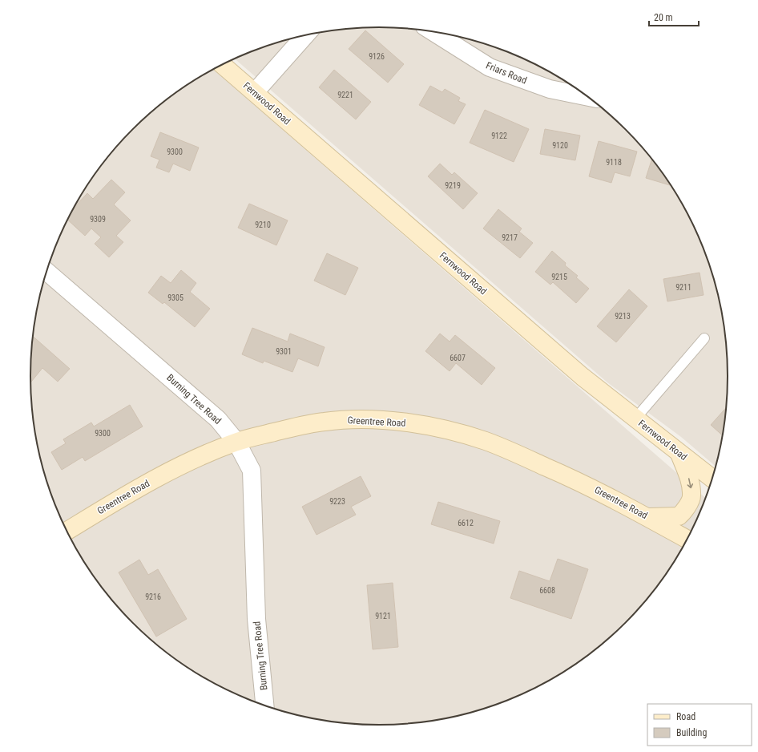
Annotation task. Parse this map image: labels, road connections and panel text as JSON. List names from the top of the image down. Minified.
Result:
{"streets":{"street":["Friars Road","Fernwood Road","Burning Tree Road","Greentree Road"]},"crossings":[["Burning Tree Road","Greentree Road"]],"house_numbers":["9126","9221","9122","9120","9300","9118","9219","9309","9210","9217","9215","9211","9305","9213","9301","6607","9300","9223","6612","6608","9216","9121"],"legend":["Road","Building"],"scale_bar":"20 m"}
